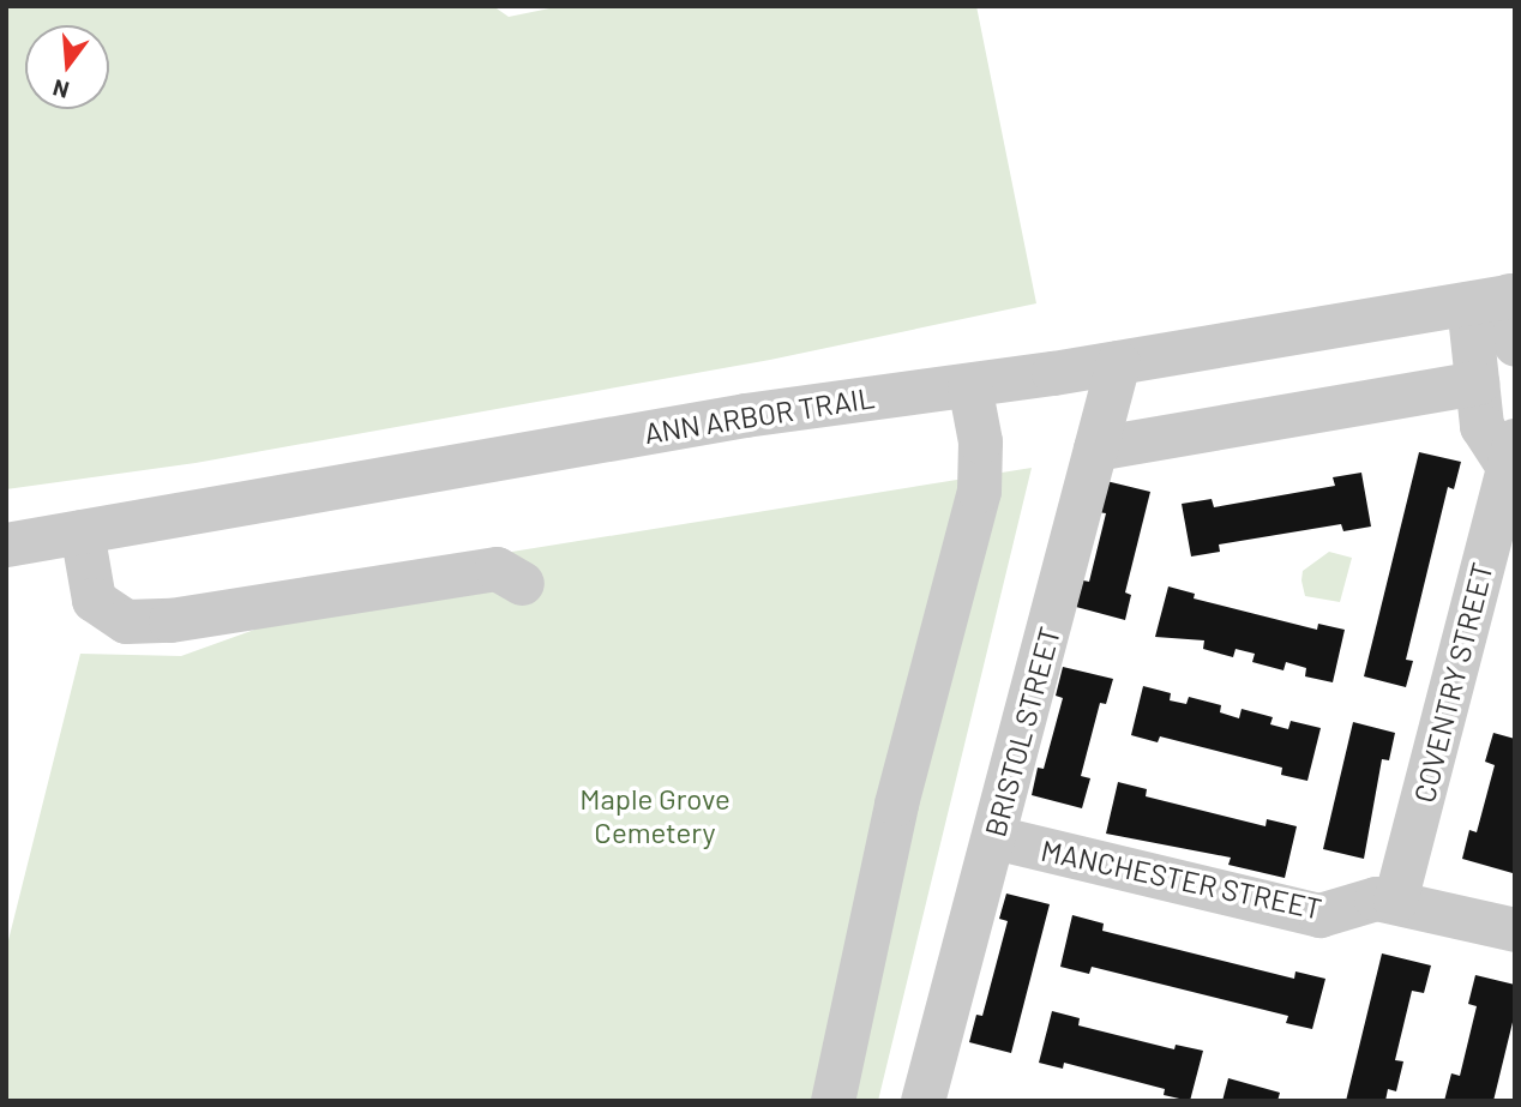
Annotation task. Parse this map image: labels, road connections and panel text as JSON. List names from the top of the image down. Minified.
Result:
{"streets":{"street":["ANN ARBOR TRAIL","COVENTRY STREET","BRISTOL STREET","MANCHESTER STREET"]},"crossings":[["ANN ARBOR TRAIL","COVENTRY STREET"],["ANN ARBOR TRAIL","BRISTOL STREET"],["COVENTRY STREET","MANCHESTER STREET"],["BRISTOL STREET","MANCHESTER STREET"]],"parks":["Maple Grove Cemetery"],"north":"bottom"}
